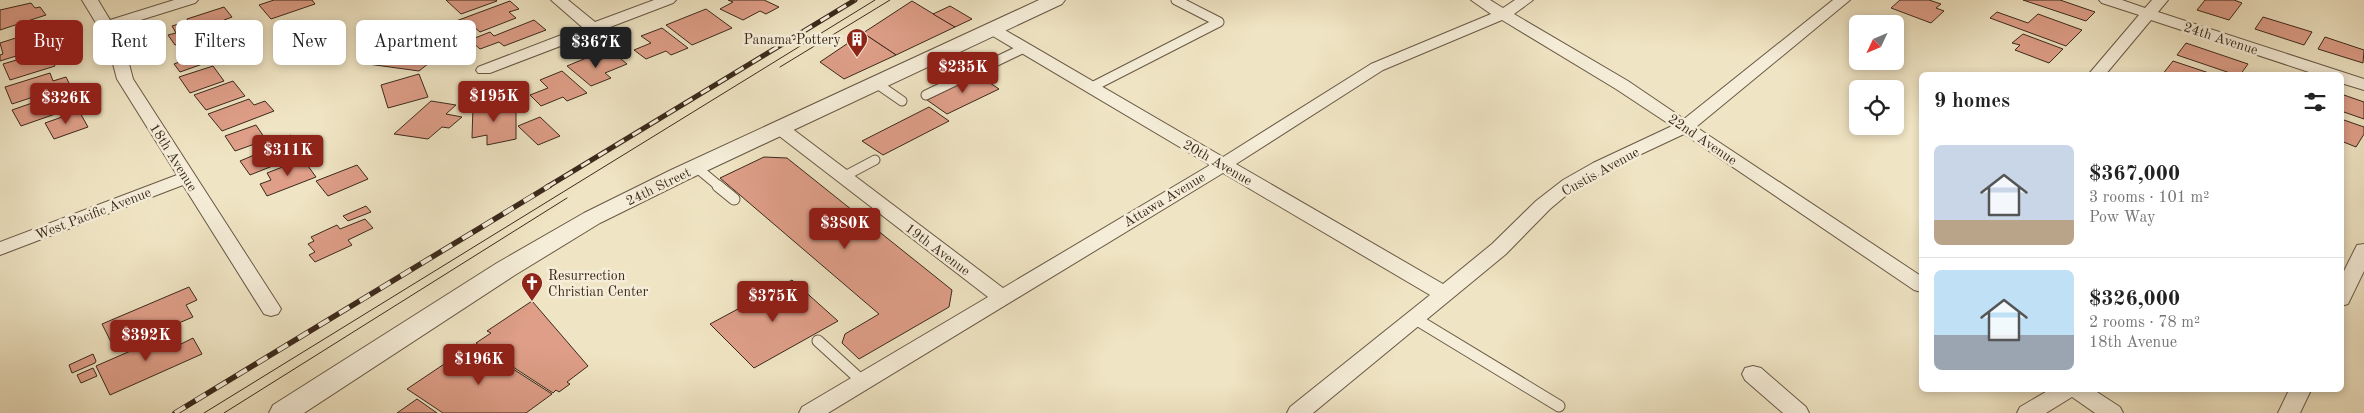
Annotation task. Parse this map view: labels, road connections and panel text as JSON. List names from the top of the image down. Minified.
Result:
{"streets":{"street":["24th Avenue","22nd Avenue","18th Avenue","20th Avenue","Custis Avenue","24th Street","Attawa Avenue","West Pacific Avenue","19th Avenue"]},"crossings":[["22nd Avenue","Custis Avenue"],["22nd Avenue","Attawa Avenue"],["18th Avenue","West Pacific Avenue"],["20th Avenue","Custis Avenue"],["20th Avenue","24th Street"],["20th Avenue","Attawa Avenue"],["24th Street","19th Avenue"],["Attawa Avenue","19th Avenue"]],"places":{"building":["Panama Pottery"],"church":["Resurrection Christian Center"]},"north":"bottom left","page":{"chip":["Buy","Rent","Filters","New","Apartment"],"price":["$367K","$235K","$195K","$326K","$311K","$380K","$375K","$392K","$196K"],"heading":"9 homes","list":[{"name":"$367,000","note":"3 rooms · 101 m² · Pow Way"},{"name":"$326,000","note":"2 rooms · 78 m² · 18th Avenue"}]}}
